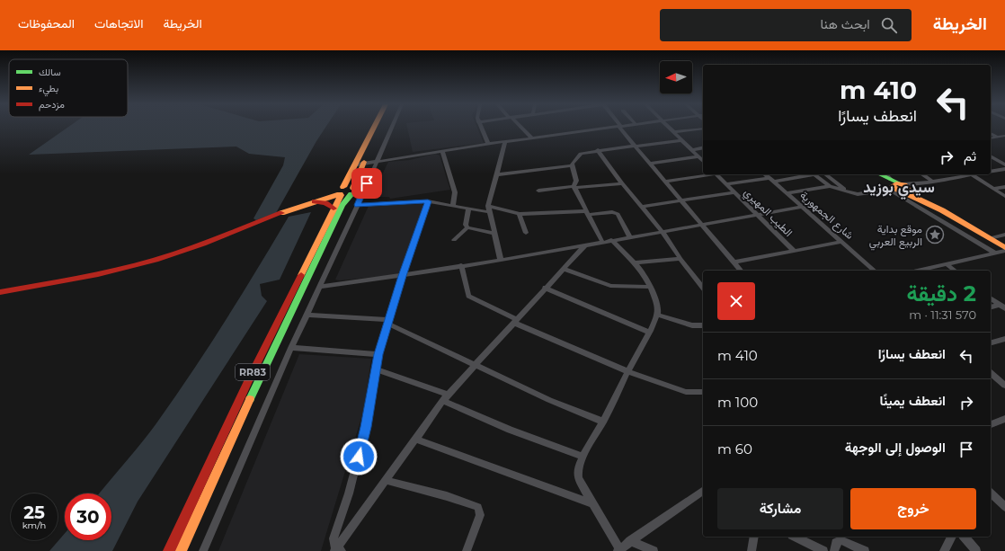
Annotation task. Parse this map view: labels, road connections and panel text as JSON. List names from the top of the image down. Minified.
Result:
{"streets":{"main road":["RR83"],"street":["الطيب المهيري","شارع الجمهورية"]},"districts":["سيدي بوزيد"],"places":{"place":["موقع بداية الربيع العربي"]},"legend":["سالك","بطيء","مزدحم"],"north":"left","page":{"header":"الخريطة","search":"ابحث هنا","nav":["الخريطة","الاتجاهات","المحفوظات"],"turn":["410 m","انعطف يسارًا"],"then":"ثم","heading":["2 دقيقة","570 m · 11:31"],"list":[{"name":"انعطف يسارًا","value":"410 m"},{"name":"انعطف يمينًا","value":"100 m"},{"name":"الوصول إلى الوجهة","value":"60 m"}],"buttons":["خروج","مشاركة"],"speed":"25 km/h","limit":"30"}}
